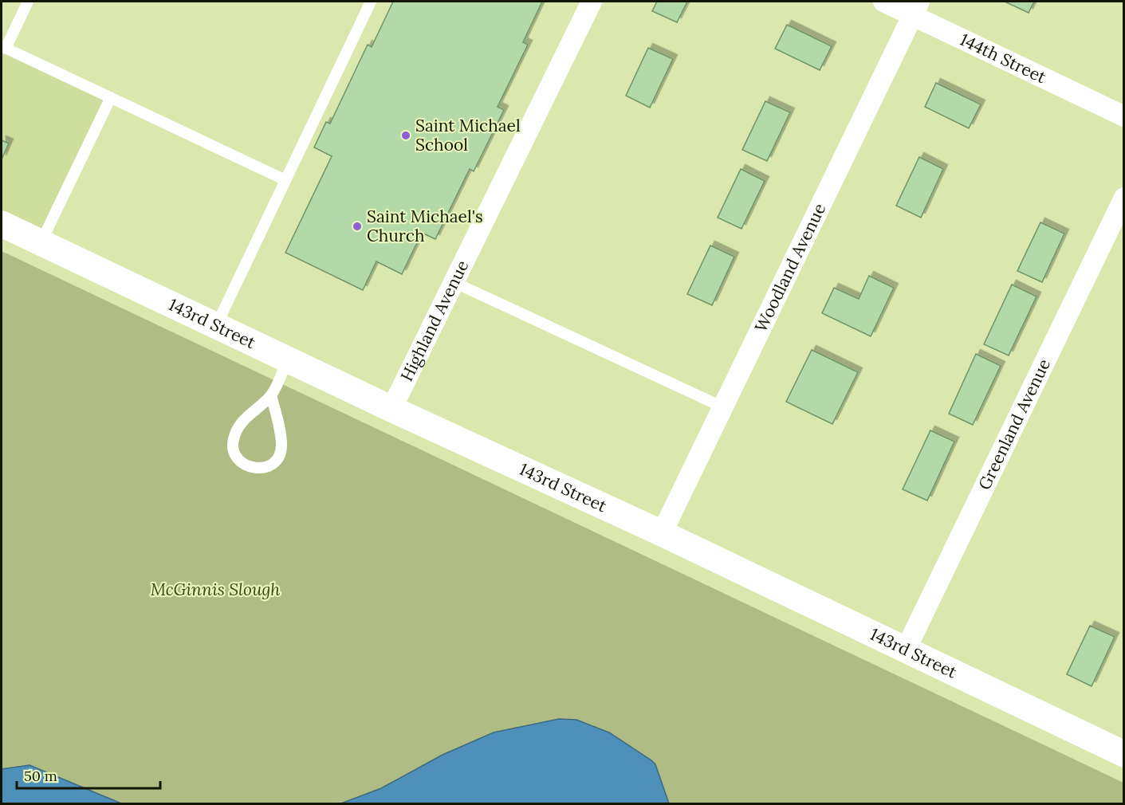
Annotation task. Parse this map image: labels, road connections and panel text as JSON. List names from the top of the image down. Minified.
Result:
{"streets":{"main road":["143rd Street"],"street":["144th Street","Woodland Avenue","Highland Avenue","Greenland Avenue"]},"crossings":[["144th Street","Woodland Avenue"],["Woodland Avenue","143rd Street"],["Highland Avenue","143rd Street"],["143rd Street","Greenland Avenue"]],"parks":["McGinnis Slough"],"places":["Saint Michael School","Saint Michael's Church"],"scale_bar":"50 m"}
